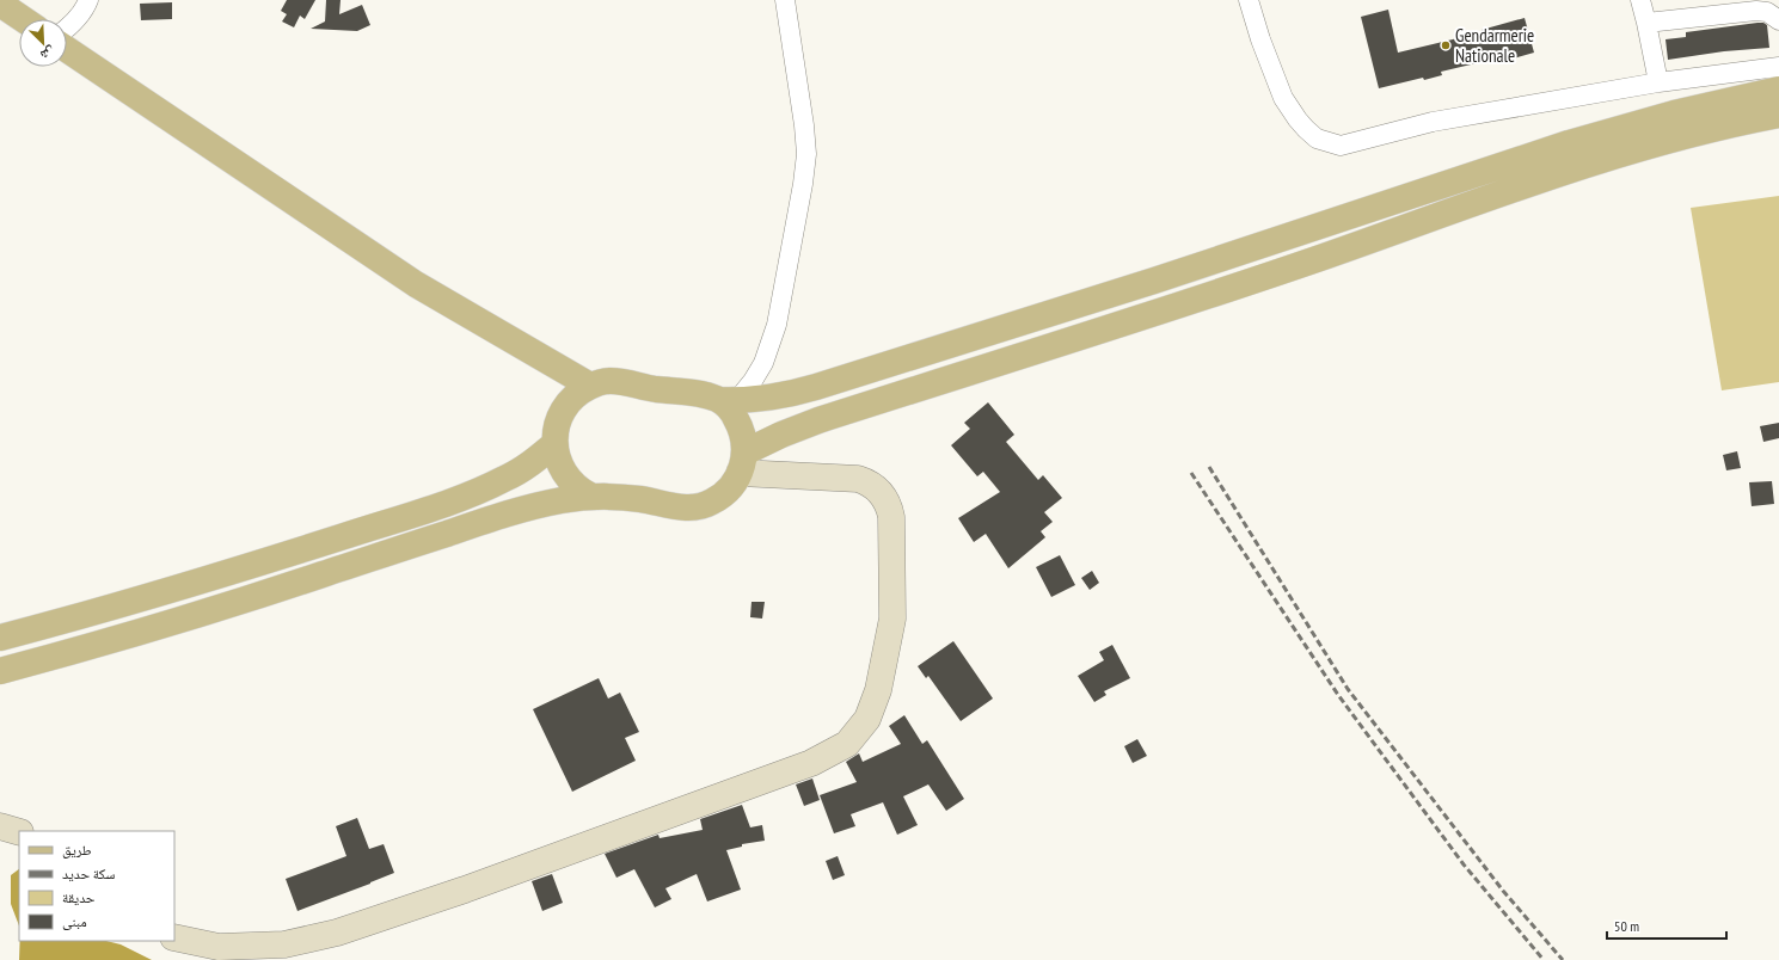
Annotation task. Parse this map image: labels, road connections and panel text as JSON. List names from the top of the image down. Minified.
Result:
{"places":["Gendarmerie Nationale"],"legend":["طريق","سكة حديد","حديقة","مبنى"],"scale_bar":"50 m","north":"bottom right"}
